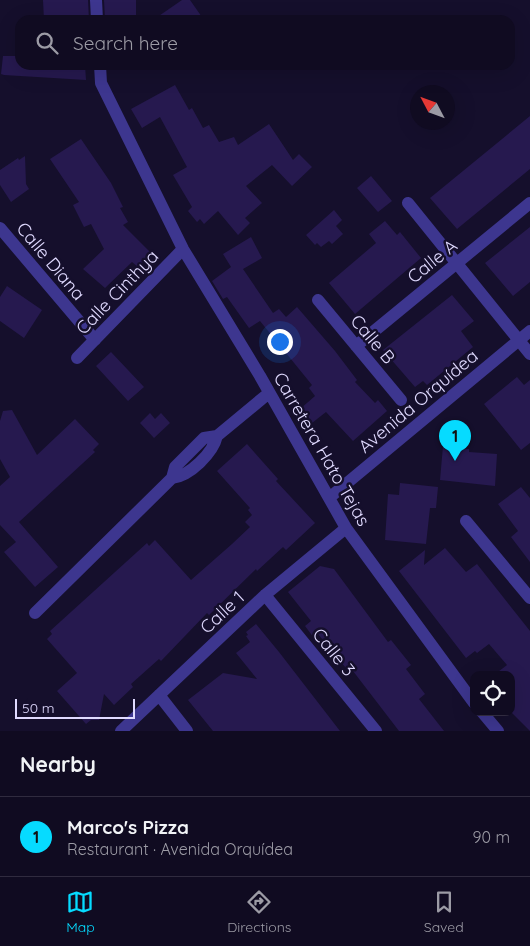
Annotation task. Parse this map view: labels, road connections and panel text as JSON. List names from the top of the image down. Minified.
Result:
{"streets":{"street":["Calle Diana","Calle A","Calle Cinthya","Calle B","Avenida Orquídea","Carretera Hato Tejas","Calle 1","Calle 3"]},"crossings":[["Calle Diana","Calle Cinthya"],["Calle A","Calle B"],["Calle Cinthya","Carretera Hato Tejas"],["Avenida Orquídea","Carretera Hato Tejas"],["Carretera Hato Tejas","Calle 1"],["Calle 1","Calle 3"]],"scale_bar":"50 m","north":"top left","page":{"search":"Search here","pins":"1","scale":"50 m","heading":"Nearby","list":[{"mark":"1","name":"Marco's Pizza","note":"Restaurant · Avenida Orquídea","value":"90 m"}],"nav":["Map","Directions","Saved"]}}
